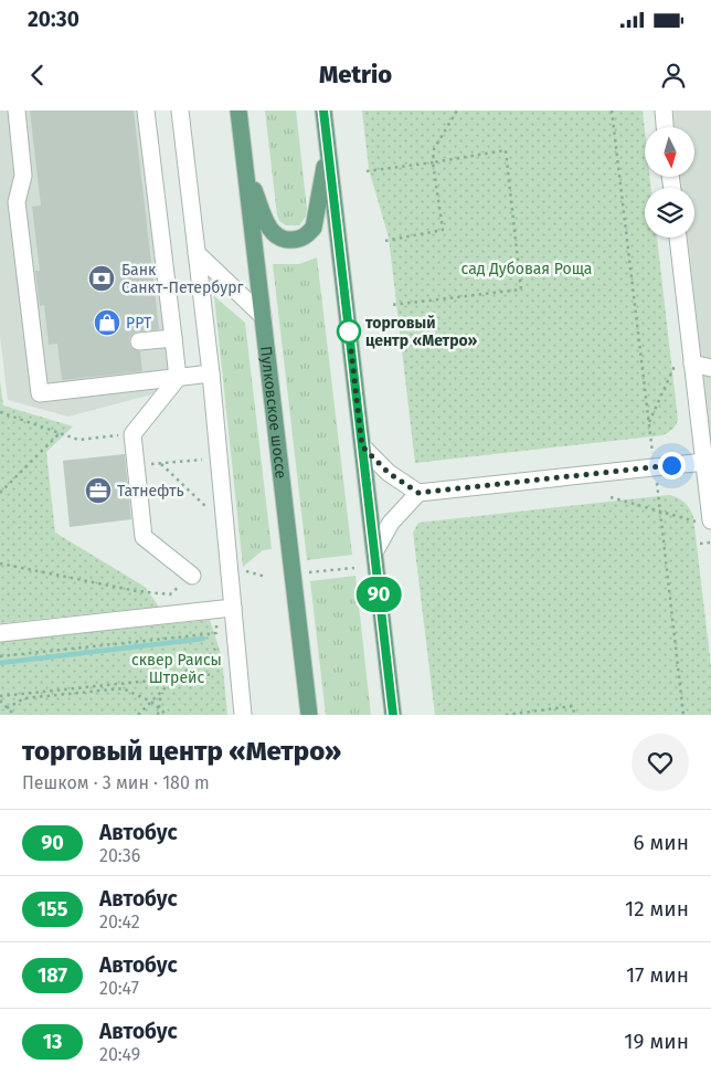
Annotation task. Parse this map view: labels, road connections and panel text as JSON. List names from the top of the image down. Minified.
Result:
{"streets":{"main road":["Пулковское шоссе"]},"parks":["сад Дубовая Роща","сквер Раисы Штрейс"],"places":{"bank":["Банк Санкт-Петербург"],"shop":["РРТ"],"other":["торговый центр «Метро»"],"office":["Татнефть"]},"lines":["bus line 90"],"north":"bottom","page":{"status":"20:30","header":"Metrio","on_map":"90","heading":["торговый центр «Метро»","Пешком · 3 мин · 180 m"],"list":[{"mark":"90","name":"Автобус","note":"20:36","value":"6 мин"},{"mark":"155","name":"Автобус","note":"20:42","value":"12 мин"},{"mark":"187","name":"Автобус","note":"20:47","value":"17 мин"},{"mark":"13","name":"Автобус","note":"20:49","value":"19 мин"}]}}
